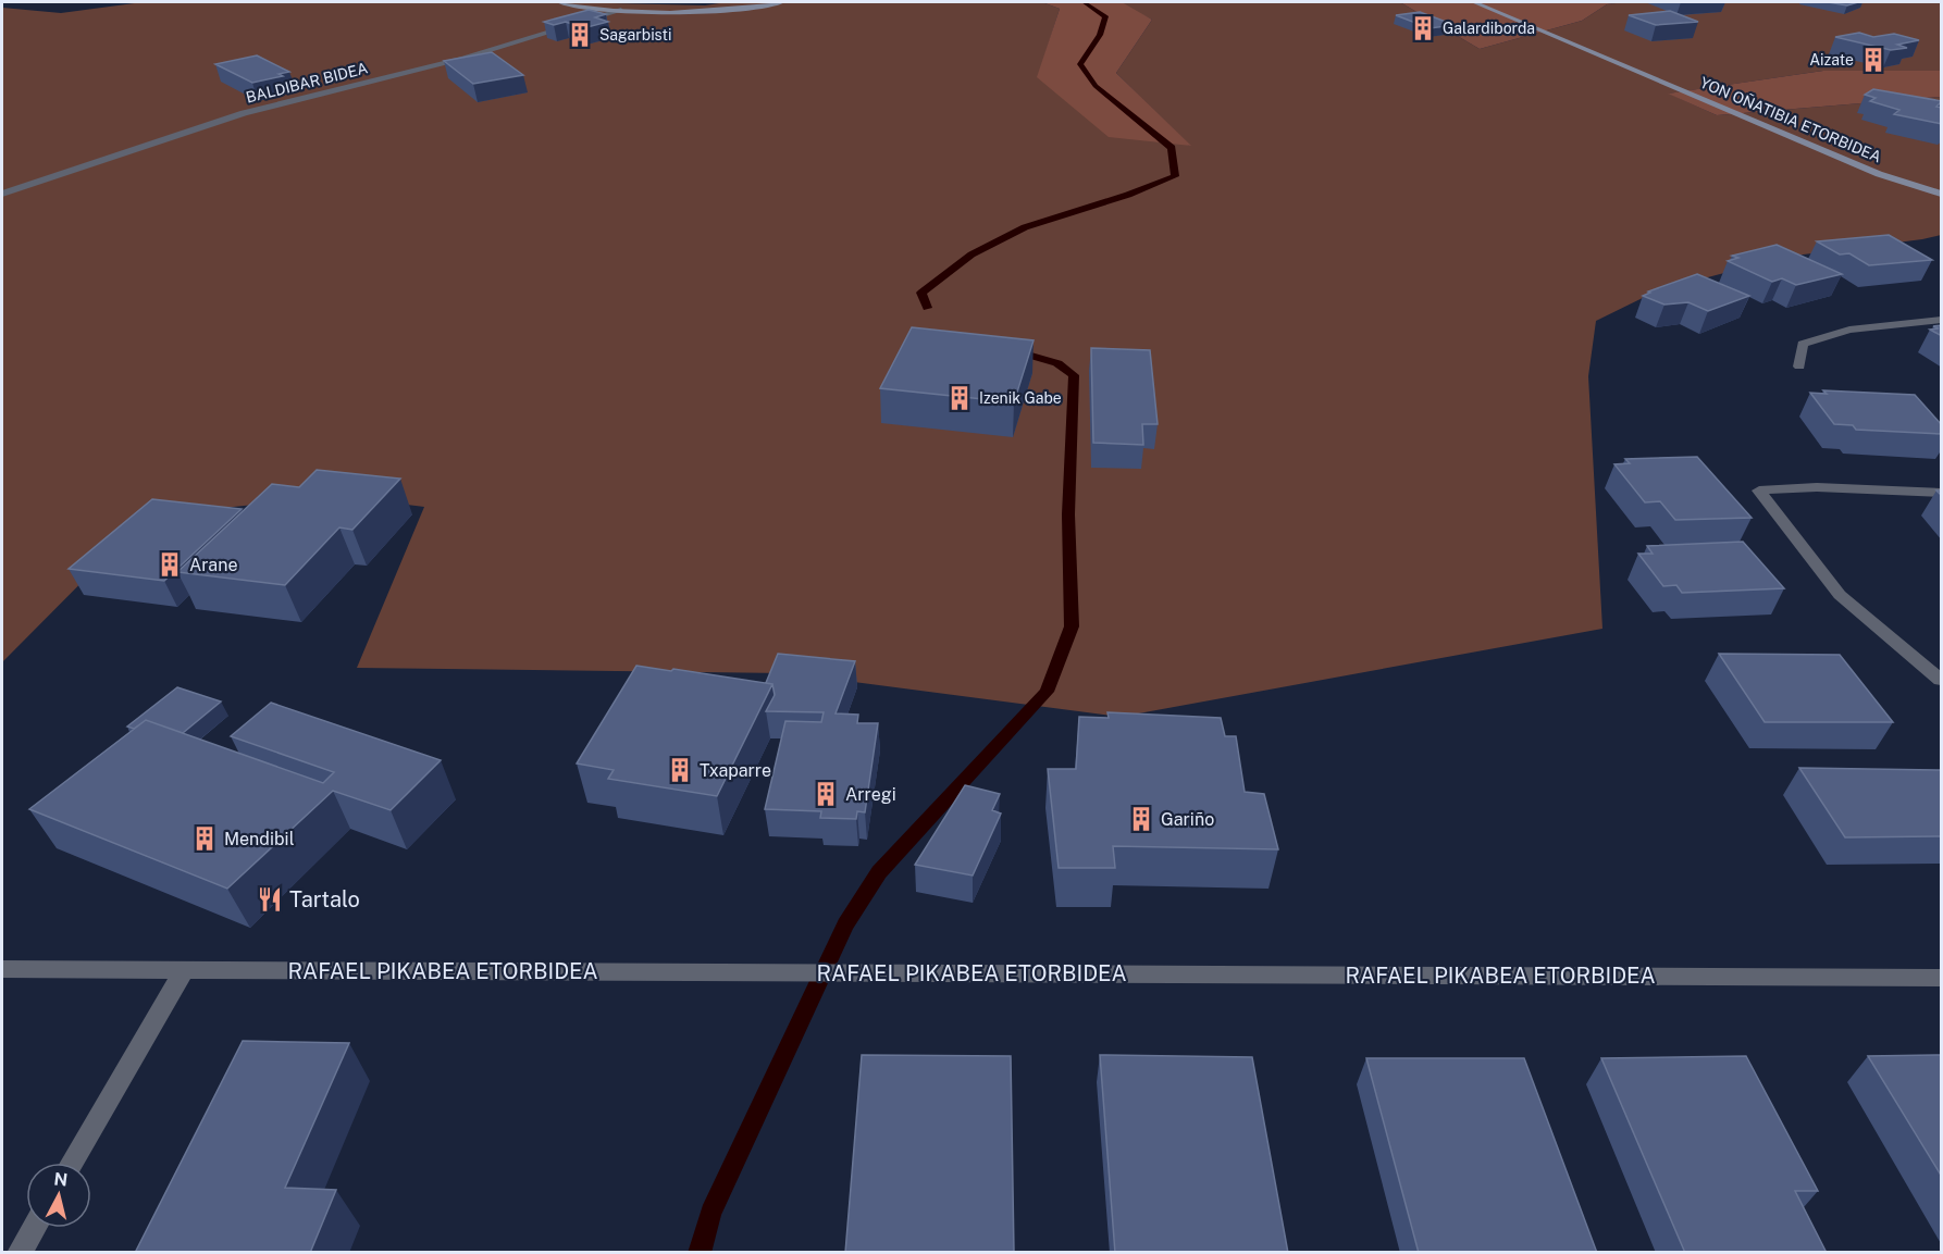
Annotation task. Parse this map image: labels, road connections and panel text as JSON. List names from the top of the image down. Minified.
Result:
{"streets":{"main road":["YON OÑATIBIA ETORBIDEA"],"street":["BALDIBAR BIDEA","RAFAEL PIKABEA ETORBIDEA"]},"places":{"building":["Galardiborda","Sagarbisti","Aizate","Izenik Gabe","Arane","Txaparre","Arregi","Gariño","Mendibil"],"restaurant":["Tartalo"]},"north":"top"}
